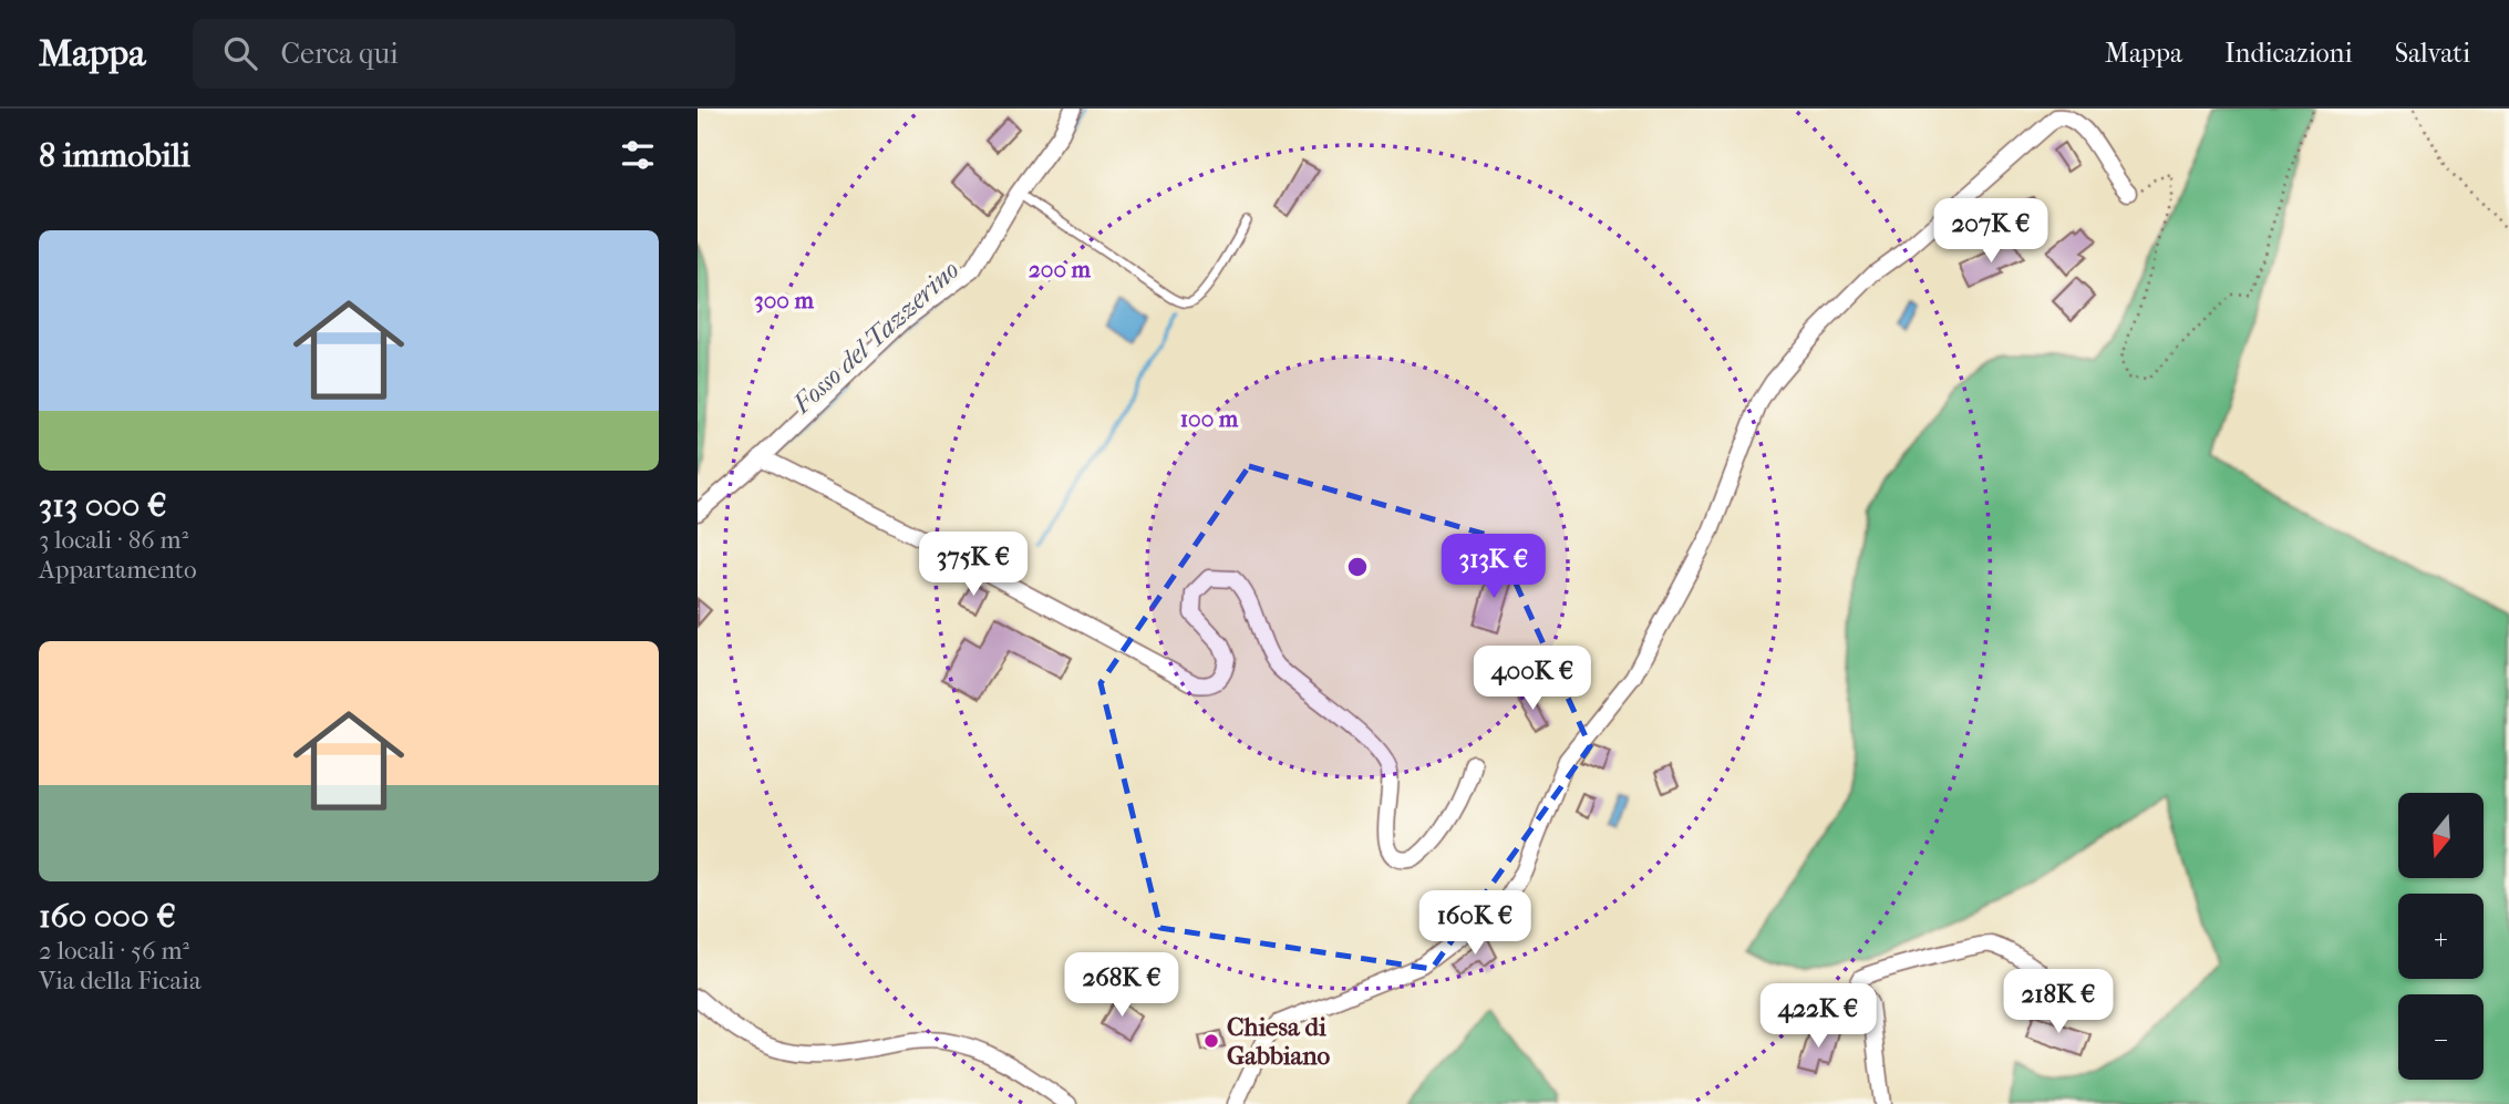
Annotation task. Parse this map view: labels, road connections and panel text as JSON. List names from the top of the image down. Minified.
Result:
{"water":["Fosso del Tazzerino"],"places":["Chiesa di Gabbiano"],"north":"bottom","page":{"header":"Mappa","search":"Cerca qui","nav":["Mappa","Indicazioni","Salvati"],"heading":"8 immobili","price":["207K €","375K €","313K €","400K €","160K €","268K €","218K €","422K €"],"list":[{"name":"313 000 €","note":"3 locali · 86 m² · Appartamento"},{"name":"160 000 €","note":"2 locali · 56 m² · Via della Ficaia"}],"map_buttons":["+","−"]},"rings":["200 m","300 m","100 m"]}
